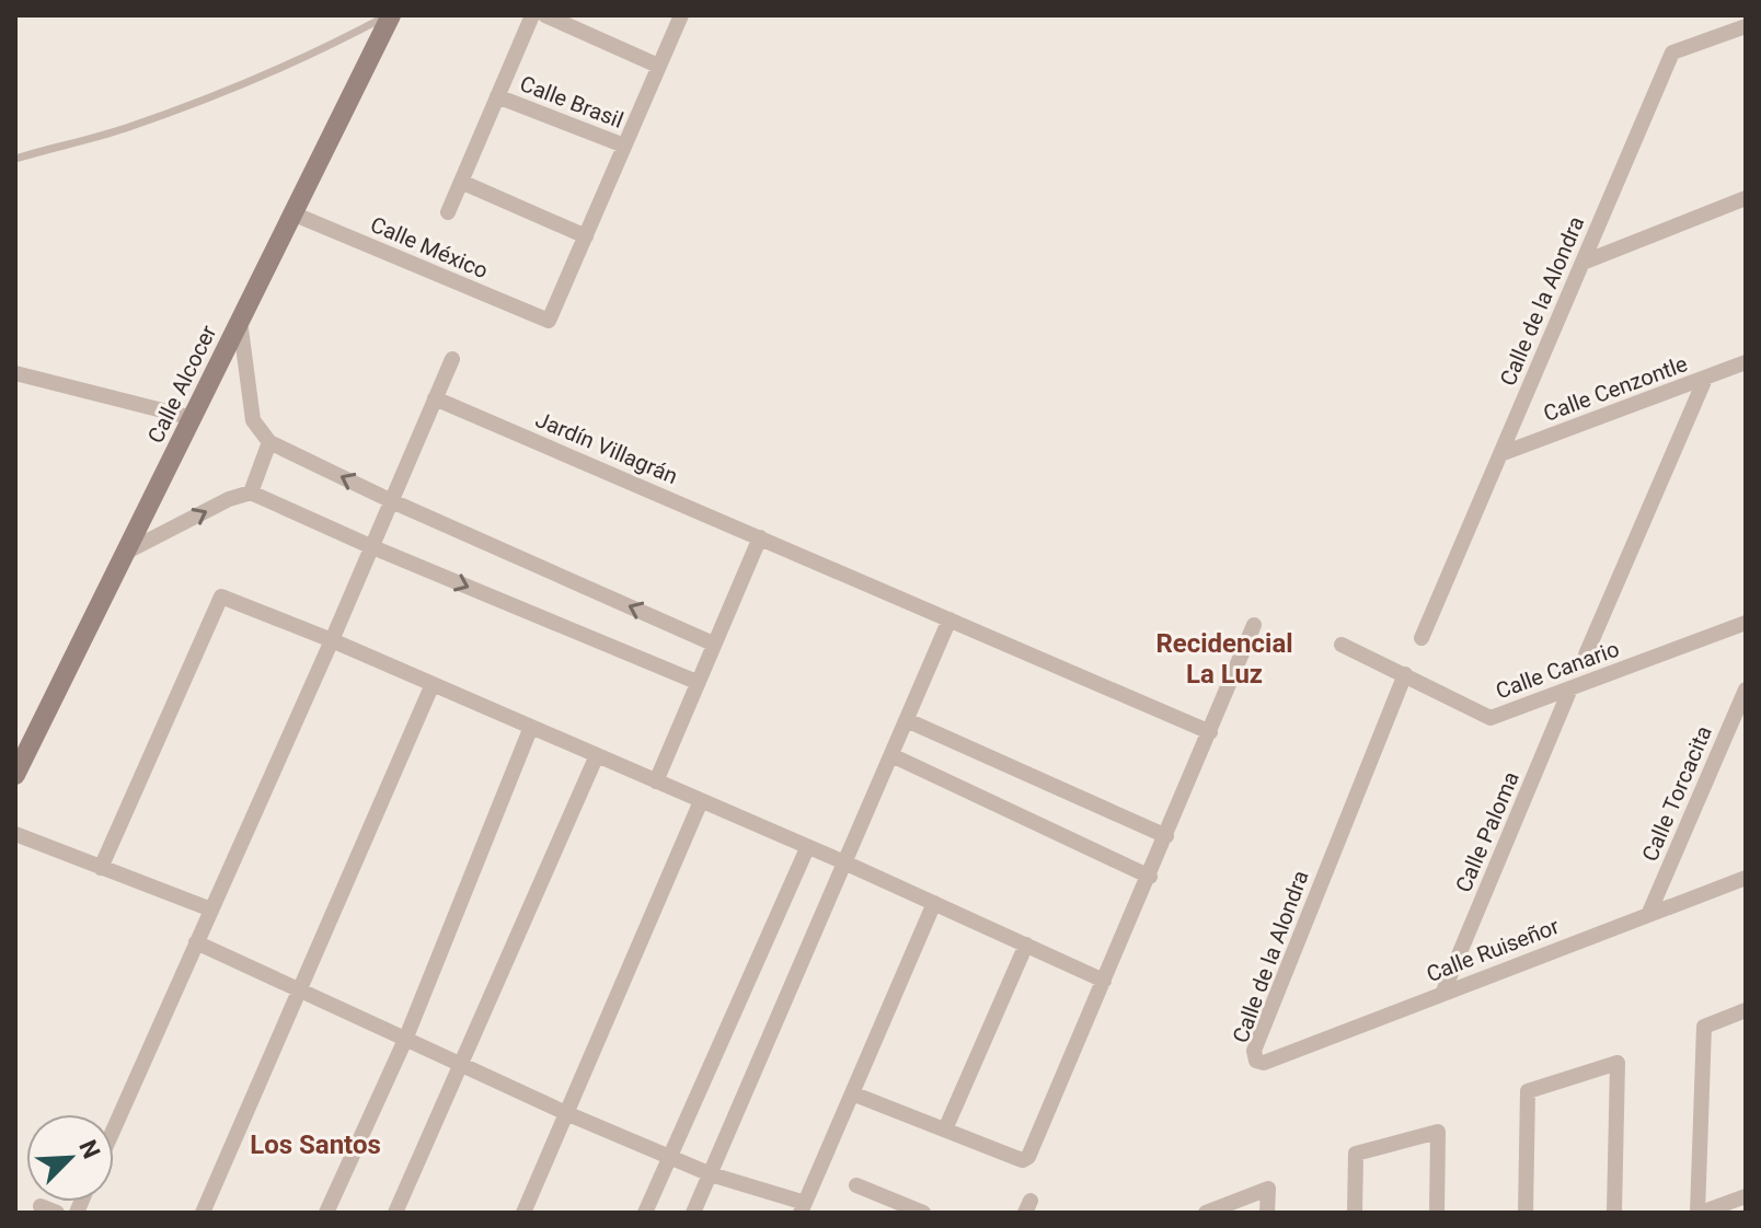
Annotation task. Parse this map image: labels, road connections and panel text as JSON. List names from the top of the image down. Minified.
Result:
{"streets":{"street":["Calle Brasil","Calle México","Calle de la Alondra","Calle Alcocer","Calle Cenzontle","Jardín Villagrán","Calle Canario","Calle Torcacita","Calle Paloma","Calle Ruiseñor"]},"crossings":[["Calle Brasil","Calle México"],["Calle México","Calle Alcocer"],["Calle de la Alondra","Calle Cenzontle"],["Calle de la Alondra","Calle Canario"],["Calle de la Alondra","Calle Ruiseñor"],["Calle Canario","Calle Paloma"],["Calle Torcacita","Calle Ruiseñor"],["Calle Paloma","Calle Ruiseñor"]],"districts":["Recidencial La Luz","Los Santos"],"north":"top right"}
